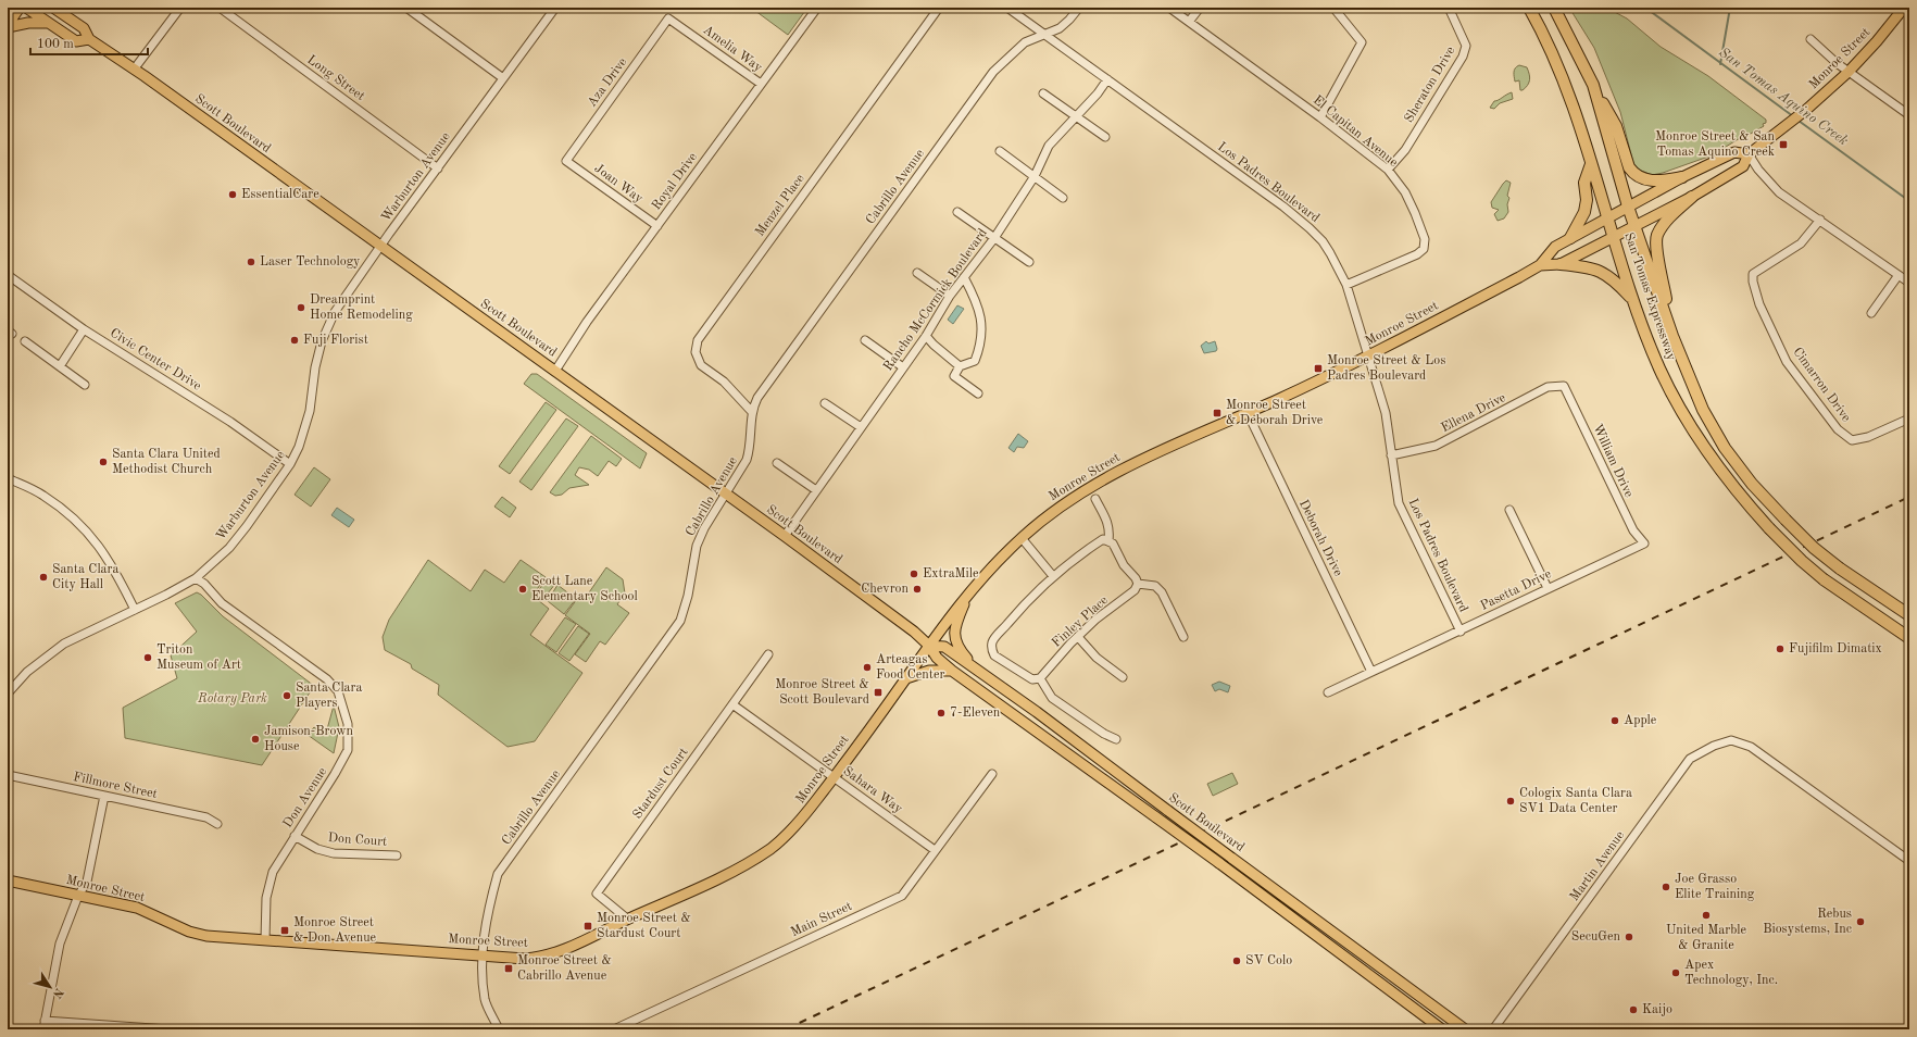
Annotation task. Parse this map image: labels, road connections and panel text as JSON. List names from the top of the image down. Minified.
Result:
{"streets":{"highway":["San Tomas Expressway"],"main road":["Monroe Street","Scott Boulevard"],"street":["Amelia Way","Long Street","Aza Drive","Sheraton Drive","El Capitan Avenue","Warburton Avenue","Royal Drive","Los Padres Boulevard","Joan Way","Cabrillo Avenue","Menzel Place","Rancho McCormick Boulevard","Civic Center Drive","Cimarron Drive","Ellena Drive","William Drive","Deborah Drive","Pasetta Drive","Finley Place","Stardust Court","Fillmore Street","Sahara Way","Don Avenue","Don Court","Martin Avenue","Main Street"]},"crossings":[["Amelia Way","Aza Drive"],["Amelia Way","Royal Drive"],["Monroe Street","Scott Boulevard"],["Monroe Street","Los Padres Boulevard"],["Monroe Street","Cabrillo Avenue"],["Monroe Street","San Tomas Expressway"],["Monroe Street","Deborah Drive"],["Monroe Street","Stardust Court"],["Monroe Street","Sahara Way"],["Monroe Street","Don Avenue"],["Long Street","Warburton Avenue"],["Aza Drive","Joan Way"],["Sheraton Drive","El Capitan Avenue"],["Scott Boulevard","Warburton Avenue"],["Scott Boulevard","Royal Drive"],["Scott Boulevard","Cabrillo Avenue"],["Scott Boulevard","Rancho McCormick Boulevard"],["El Capitan Avenue","Los Padres Boulevard"],["Warburton Avenue","Civic Center Drive"],["Warburton Avenue","Don Avenue"],["Royal Drive","Joan Way"],["Los Padres Boulevard","Cabrillo Avenue"],["Los Padres Boulevard","Rancho McCormick Boulevard"],["Los Padres Boulevard","Ellena Drive"],["Los Padres Boulevard","Pasetta Drive"],["Cabrillo Avenue","Menzel Place"],["Ellena Drive","William Drive"],["William Drive","Pasetta Drive"],["Deborah Drive","Pasetta Drive"],["Stardust Court","Sahara Way"],["Sahara Way","Main Street"],["Don Avenue","Don Court"]],"water":["San Tomas Aquino Creek"],"parks":["Rotary Park"],"places":{"transit":["Monroe Street & San Tomas Aquino Creek","Monroe Street & Los Padres Boulevard","Monroe Street & Deborah Drive","Monroe Street & Scott Boulevard","Monroe Street & Stardust Court","Monroe Street & Don Avenue","Monroe Street & Cabrillo Avenue"],"other":["EssentialCare","Laser Technology","Dreamprint Home Remodeling","Fuji Florist","Santa Clara United Methodist Church","ExtraMile","Santa Clara City Hall","Scott Lane Elementary School","Chevron","Fujifilm Dimatix","Triton Museum of Art","Arteagas Food Center","Santa Clara Players","7-Eleven","Apple","Jamison-Brown House","Cologix Santa Clara SV1 Data Center","Joe Grasso Elite Training","United Marble & Granite","Rebus Biosystems, Inc","SecuGen","SV Colo","Apex Technology, Inc.","Kaijo"]},"scale_bar":"100 m","north":"bottom right"}
